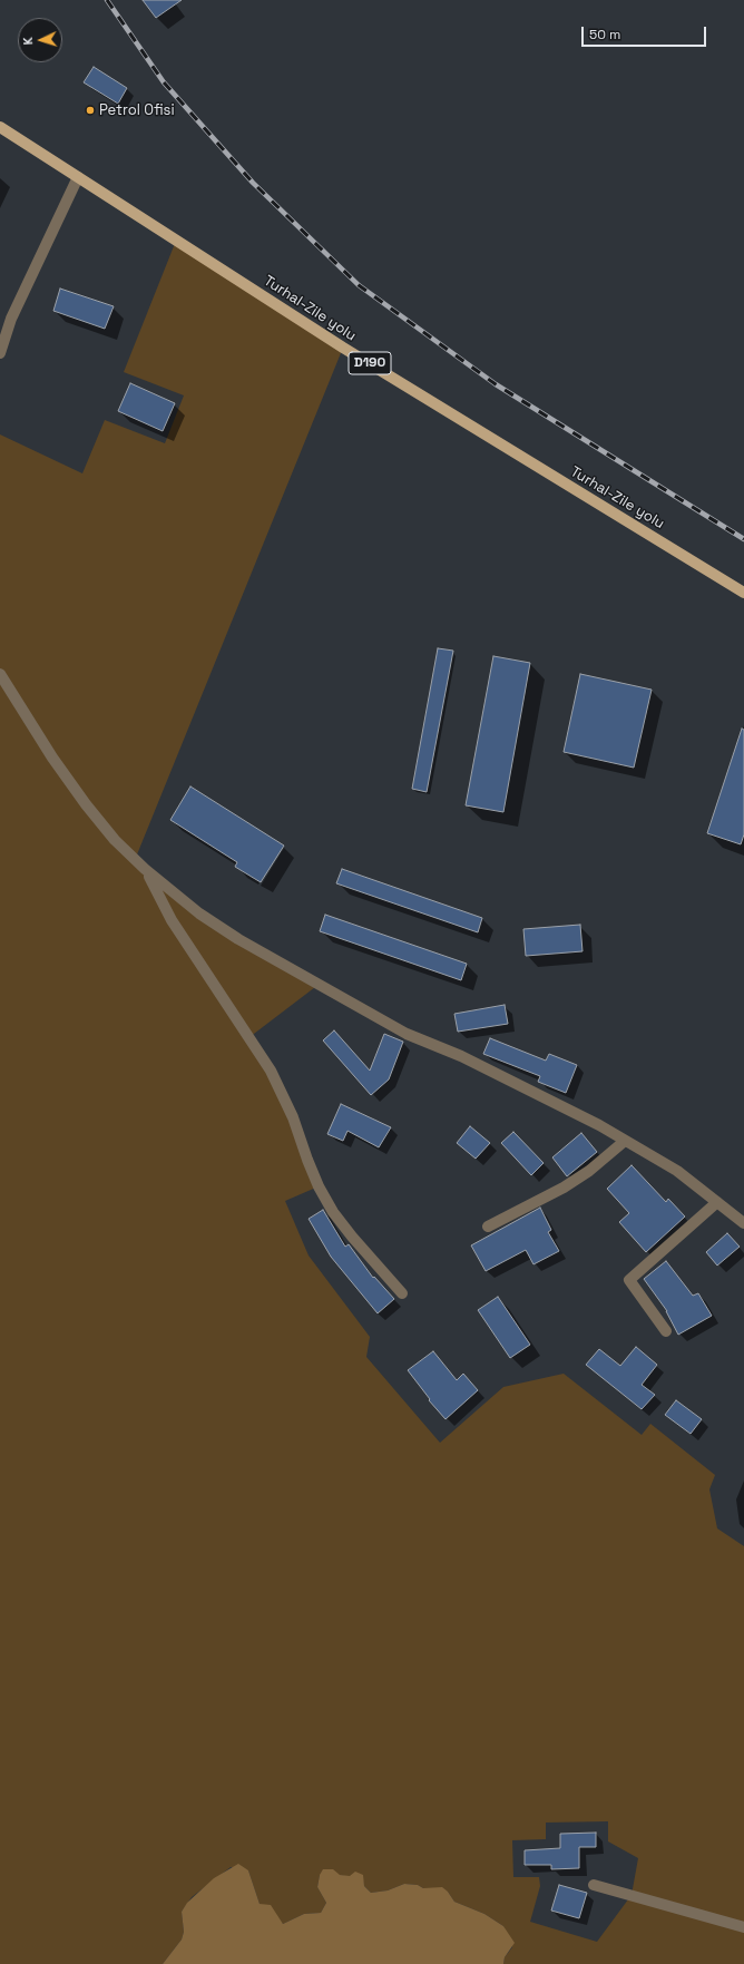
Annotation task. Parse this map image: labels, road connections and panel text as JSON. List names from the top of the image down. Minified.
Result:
{"streets":{"main road":["Turhal-Zile yolu","D190"]},"places":["Petrol Ofisi"],"scale_bar":"50 m","north":"left"}
